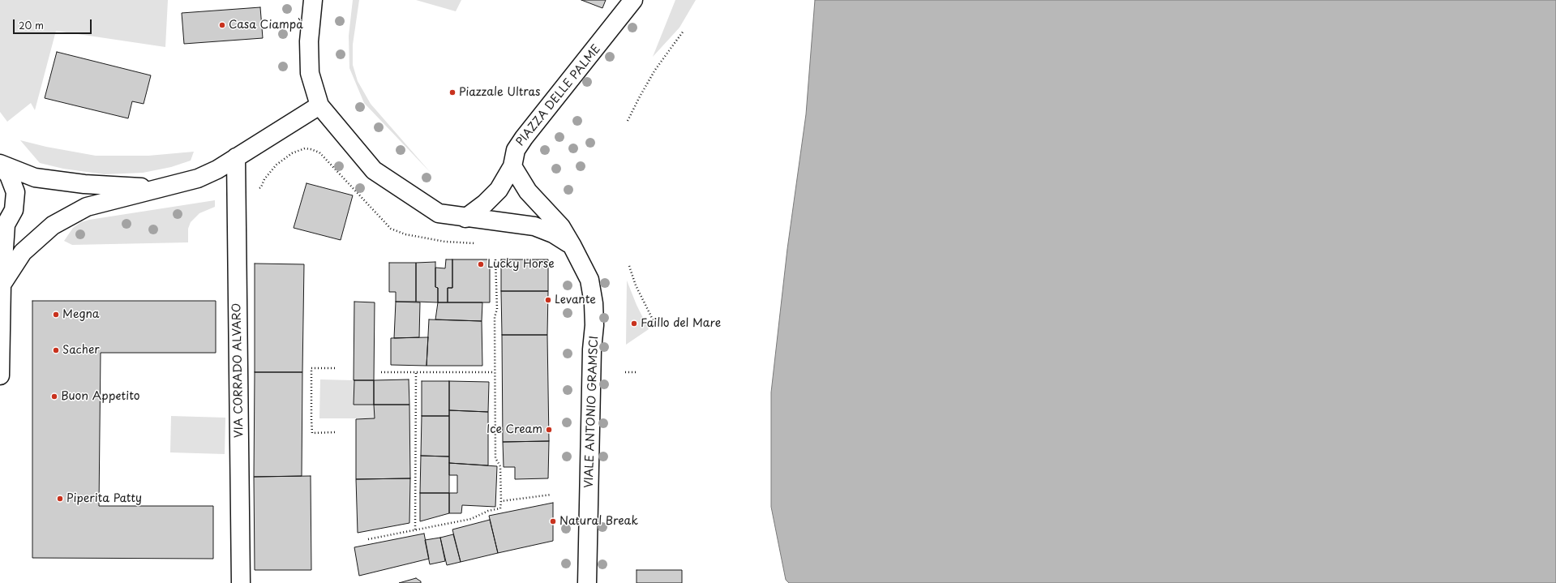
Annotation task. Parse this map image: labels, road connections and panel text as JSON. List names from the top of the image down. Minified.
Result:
{"streets":{"street":["PIAZZA DELLE PALME","VIA CORRADO ALVARO","VIALE ANTONIO GRAMSCI"]},"places":["Casa Ciampà","Piazzale Ultras","Lucky Horse","Levante","Megna","Faillo del Mare","Sacher","Buon Appetito","Ice Cream","Piperita Patty","Natural Break"],"scale_bar":"20 m"}
